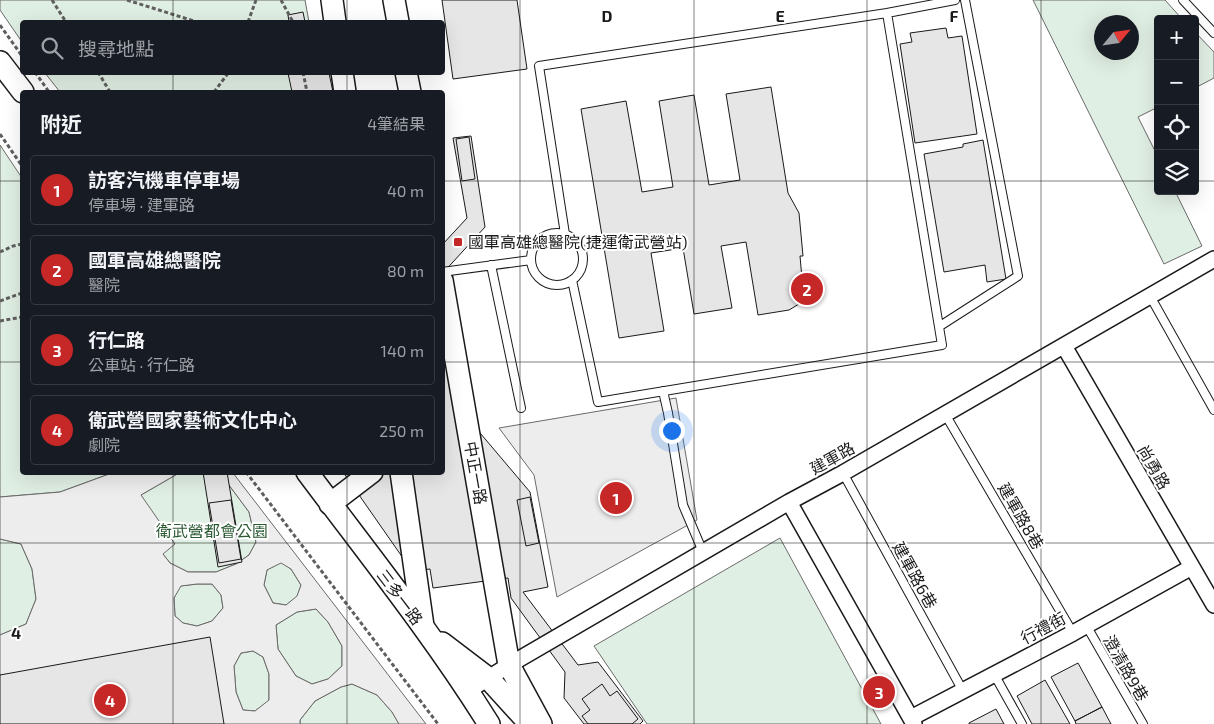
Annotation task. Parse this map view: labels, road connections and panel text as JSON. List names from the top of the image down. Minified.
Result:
{"streets":{"street":["建軍路","尚勇路","中正一路","三多一路","行禮街"],"lane":["建軍路8巷","建軍路6巷","澄清路9巷"]},"crossings":[["建軍路","尚勇路"],["建軍路","中正一路"],["建軍路","建軍路8巷"],["建軍路","建軍路6巷"],["建軍路","三多一路"],["尚勇路","行禮街"],["建軍路8巷","行禮街"],["建軍路6巷","行禮街"],["行禮街","澄清路9巷"]],"parks":["衛武營都會公園"],"places":{"transit":["國軍高雄總醫院(捷運衛武營站)"]},"north":"top right","page":{"map_buttons":["+","−"],"search":"搜尋地點","heading":["附近","4筆結果"],"list":[{"mark":"1","name":"訪客汽機車停車場","note":"停車場 · 建軍路","value":"40 m"},{"mark":"2","name":"國軍高雄總醫院","note":"醫院","value":"80 m"},{"mark":"3","name":"行仁路","note":"公車站 · 行仁路","value":"140 m"},{"mark":"4","name":"衛武營國家藝術文化中心","note":"劇院","value":"250 m"}],"pins":["2","1","3","4"]},"grid":{"columns":["D","E","F"],"rows":["4"]}}
